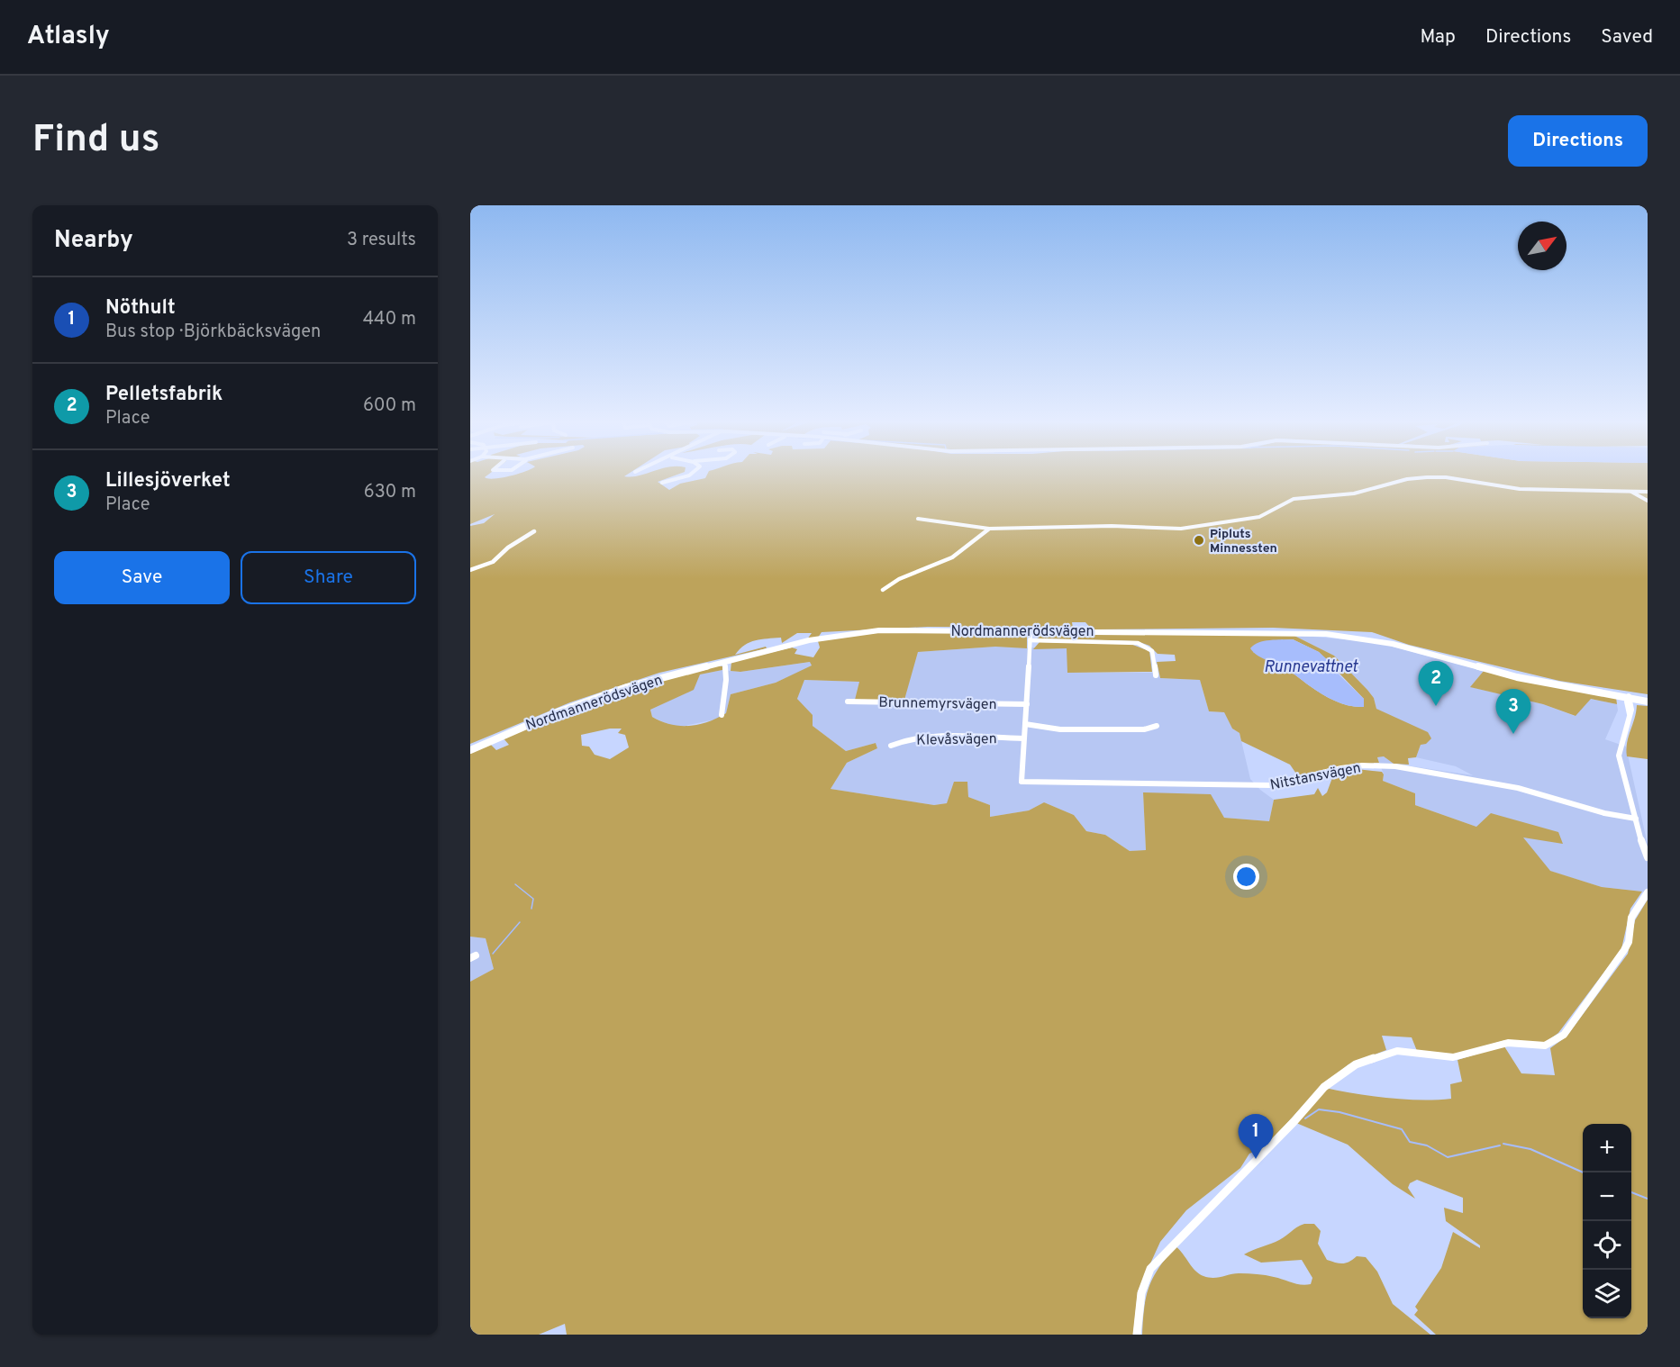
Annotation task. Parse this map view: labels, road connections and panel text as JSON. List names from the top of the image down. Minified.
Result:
{"streets":{"main road":["Nordmannerödsvägen"],"street":["Brunnemyrsvägen","Klevåsvägen","Nitstansvägen"]},"crossings":[["Klevåsvägen","Nitstansvägen"]],"water":["Runnevattnet"],"places":["Pipluts Minnessten"],"north":"top right","page":{"header":"Atlasly","nav":["Map","Directions","Saved"],"buttons":["Directions",["Save","Share"]],"title":"Find us","heading":["Nearby","3 results"],"list":[{"mark":"1","name":"Nöthult","note":"Bus stop · Björkbäcksvägen","value":"440 m"},{"mark":"2","name":"Pelletsfabrik","note":"Place","value":"600 m"},{"mark":"3","name":"Lillesjöverket","note":"Place","value":"630 m"}],"pins":["2","3","1"],"map_buttons":["+","−"]}}
